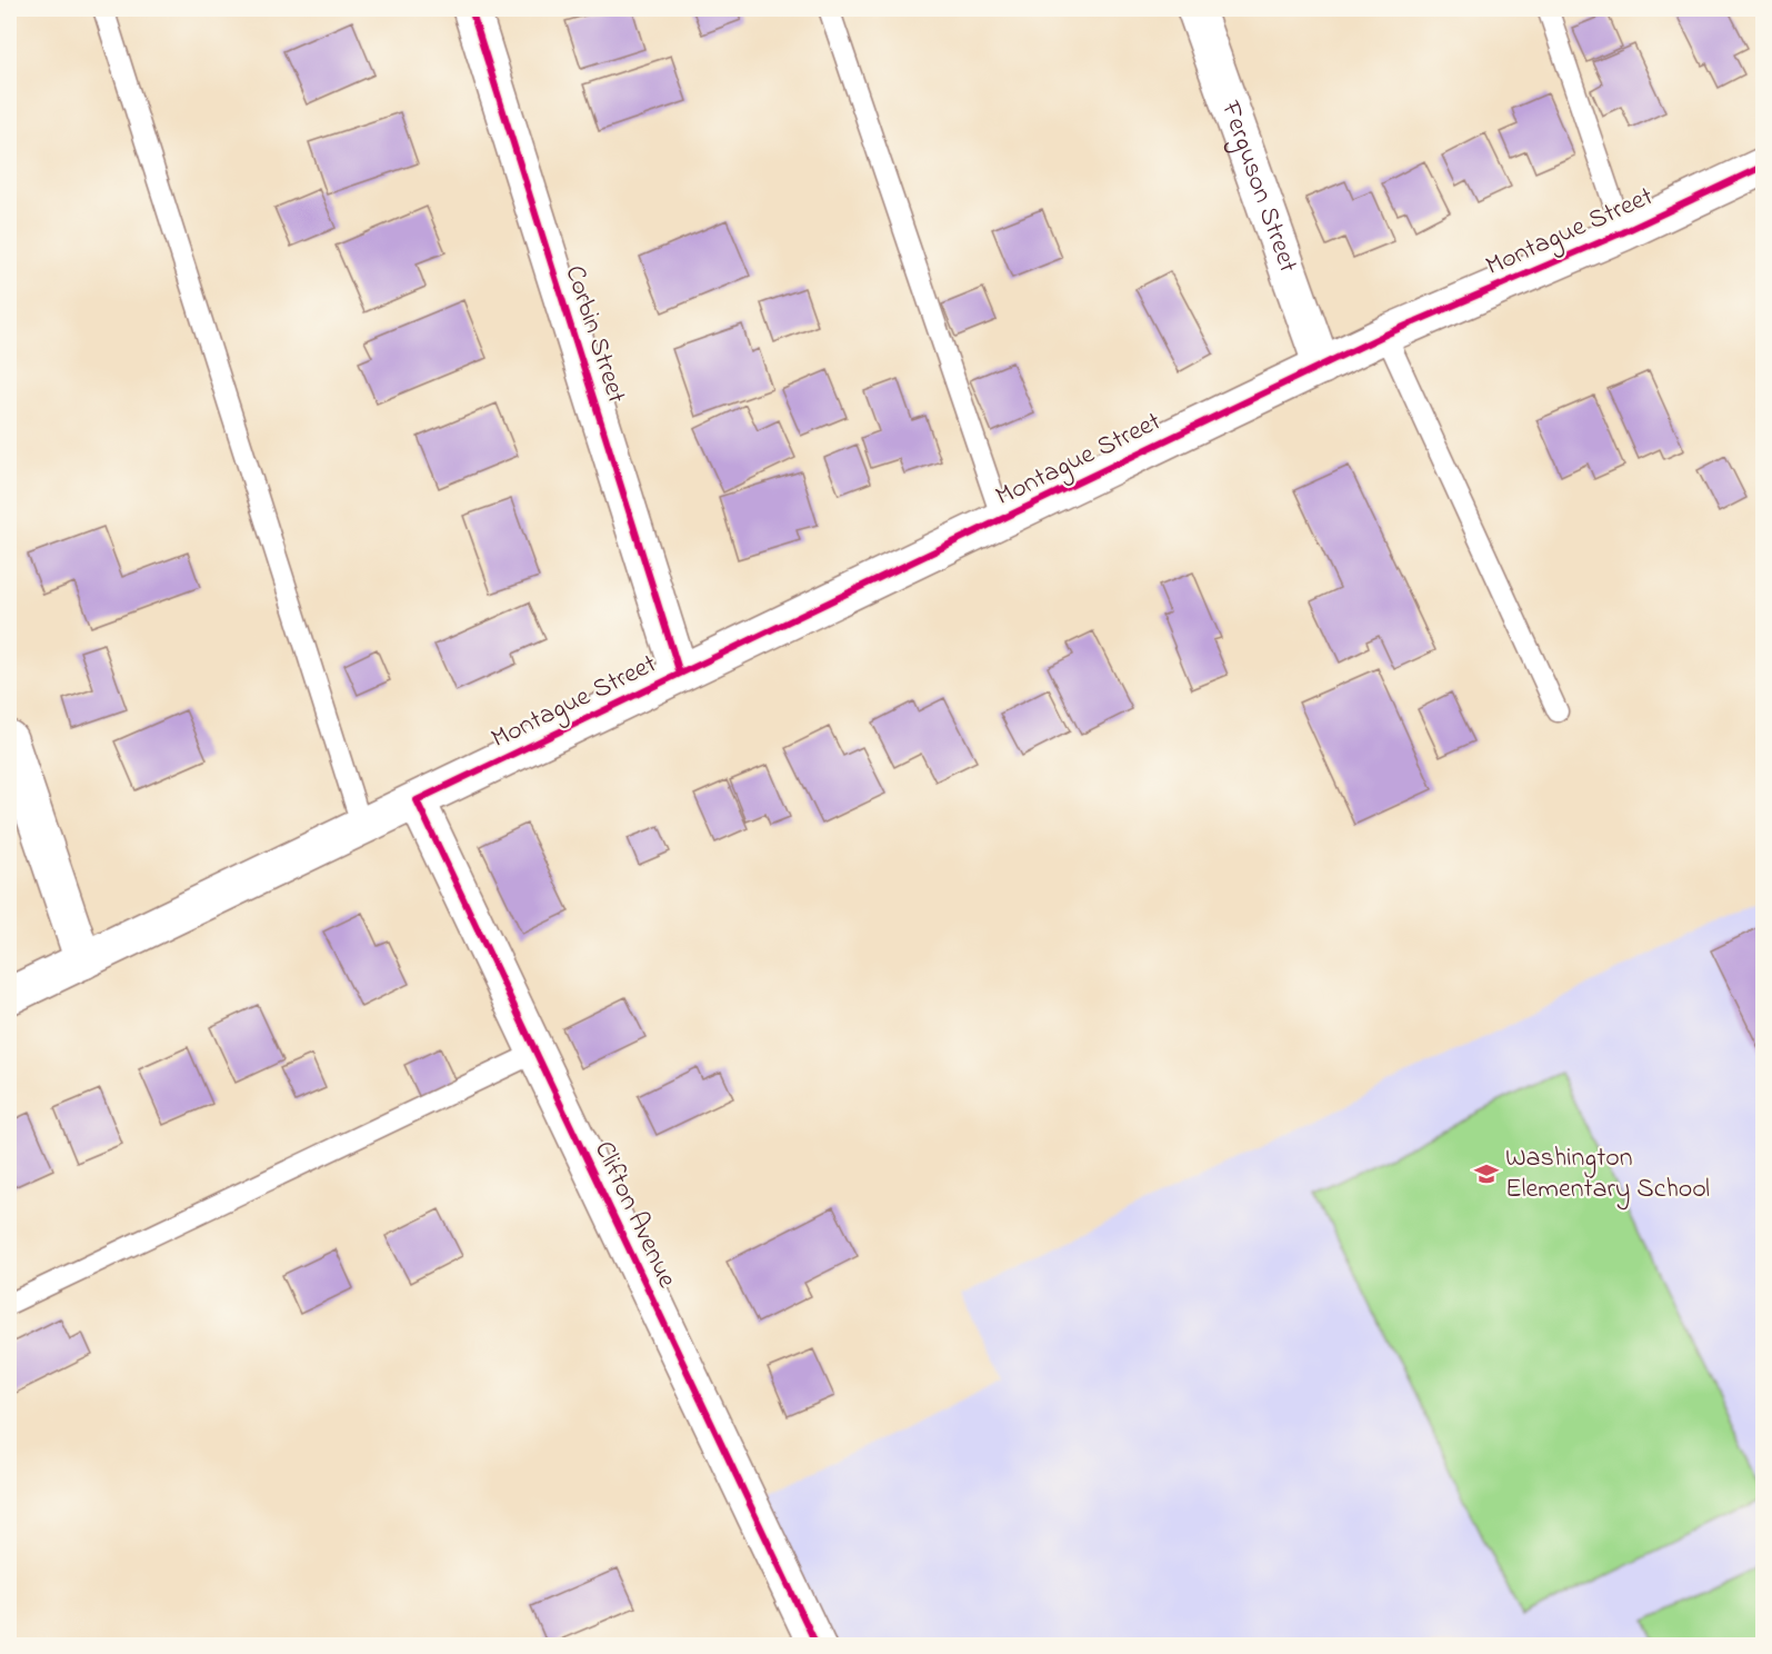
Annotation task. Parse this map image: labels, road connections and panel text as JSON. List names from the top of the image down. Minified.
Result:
{"streets":{"street":["Ferguson Street","Montague Street","Corbin Street","Clifton Avenue"]},"crossings":[["Ferguson Street","Montague Street"],["Montague Street","Corbin Street"],["Montague Street","Clifton Avenue"]],"places":{"school or university":["Washington Elementary School"]}}
